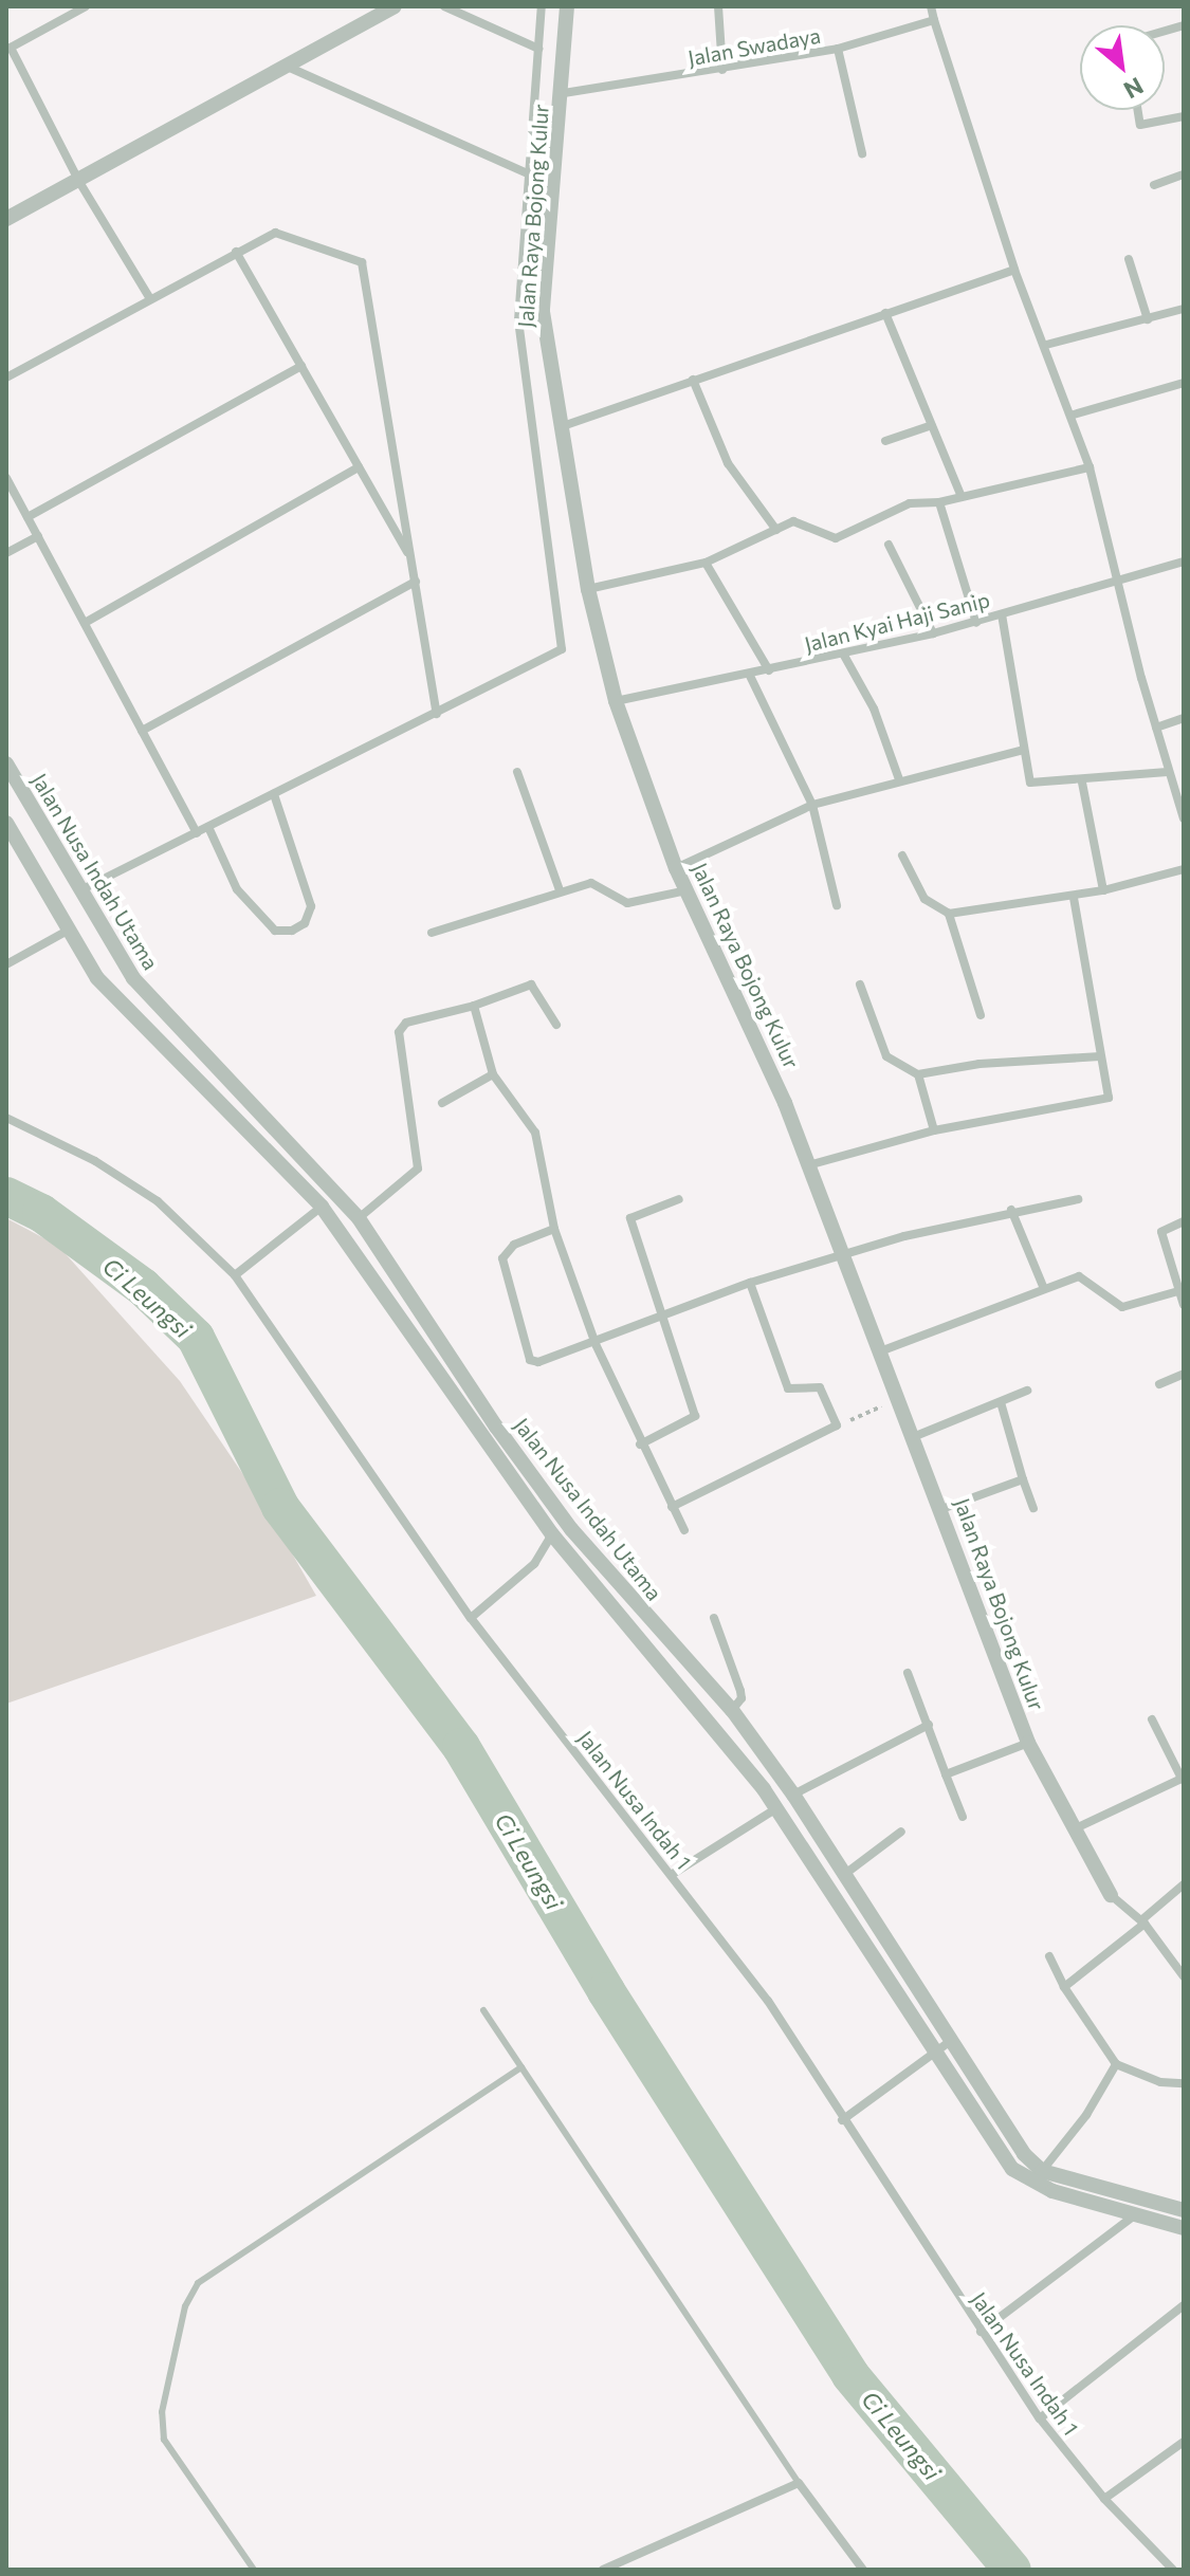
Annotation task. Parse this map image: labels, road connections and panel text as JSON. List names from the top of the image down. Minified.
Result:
{"streets":{"street":["Jalan Swadaya","Jalan Raya Bojong Kulur","Jalan Kyai Haji Sanip","Jalan Nusa Indah Utama","Jalan Nusa Indah 1"]},"crossings":[["Jalan Swadaya","Jalan Raya Bojong Kulur"],["Jalan Raya Bojong Kulur","Jalan Kyai Haji Sanip"]],"water":["Ci Leungsi"],"north":"bottom right"}
